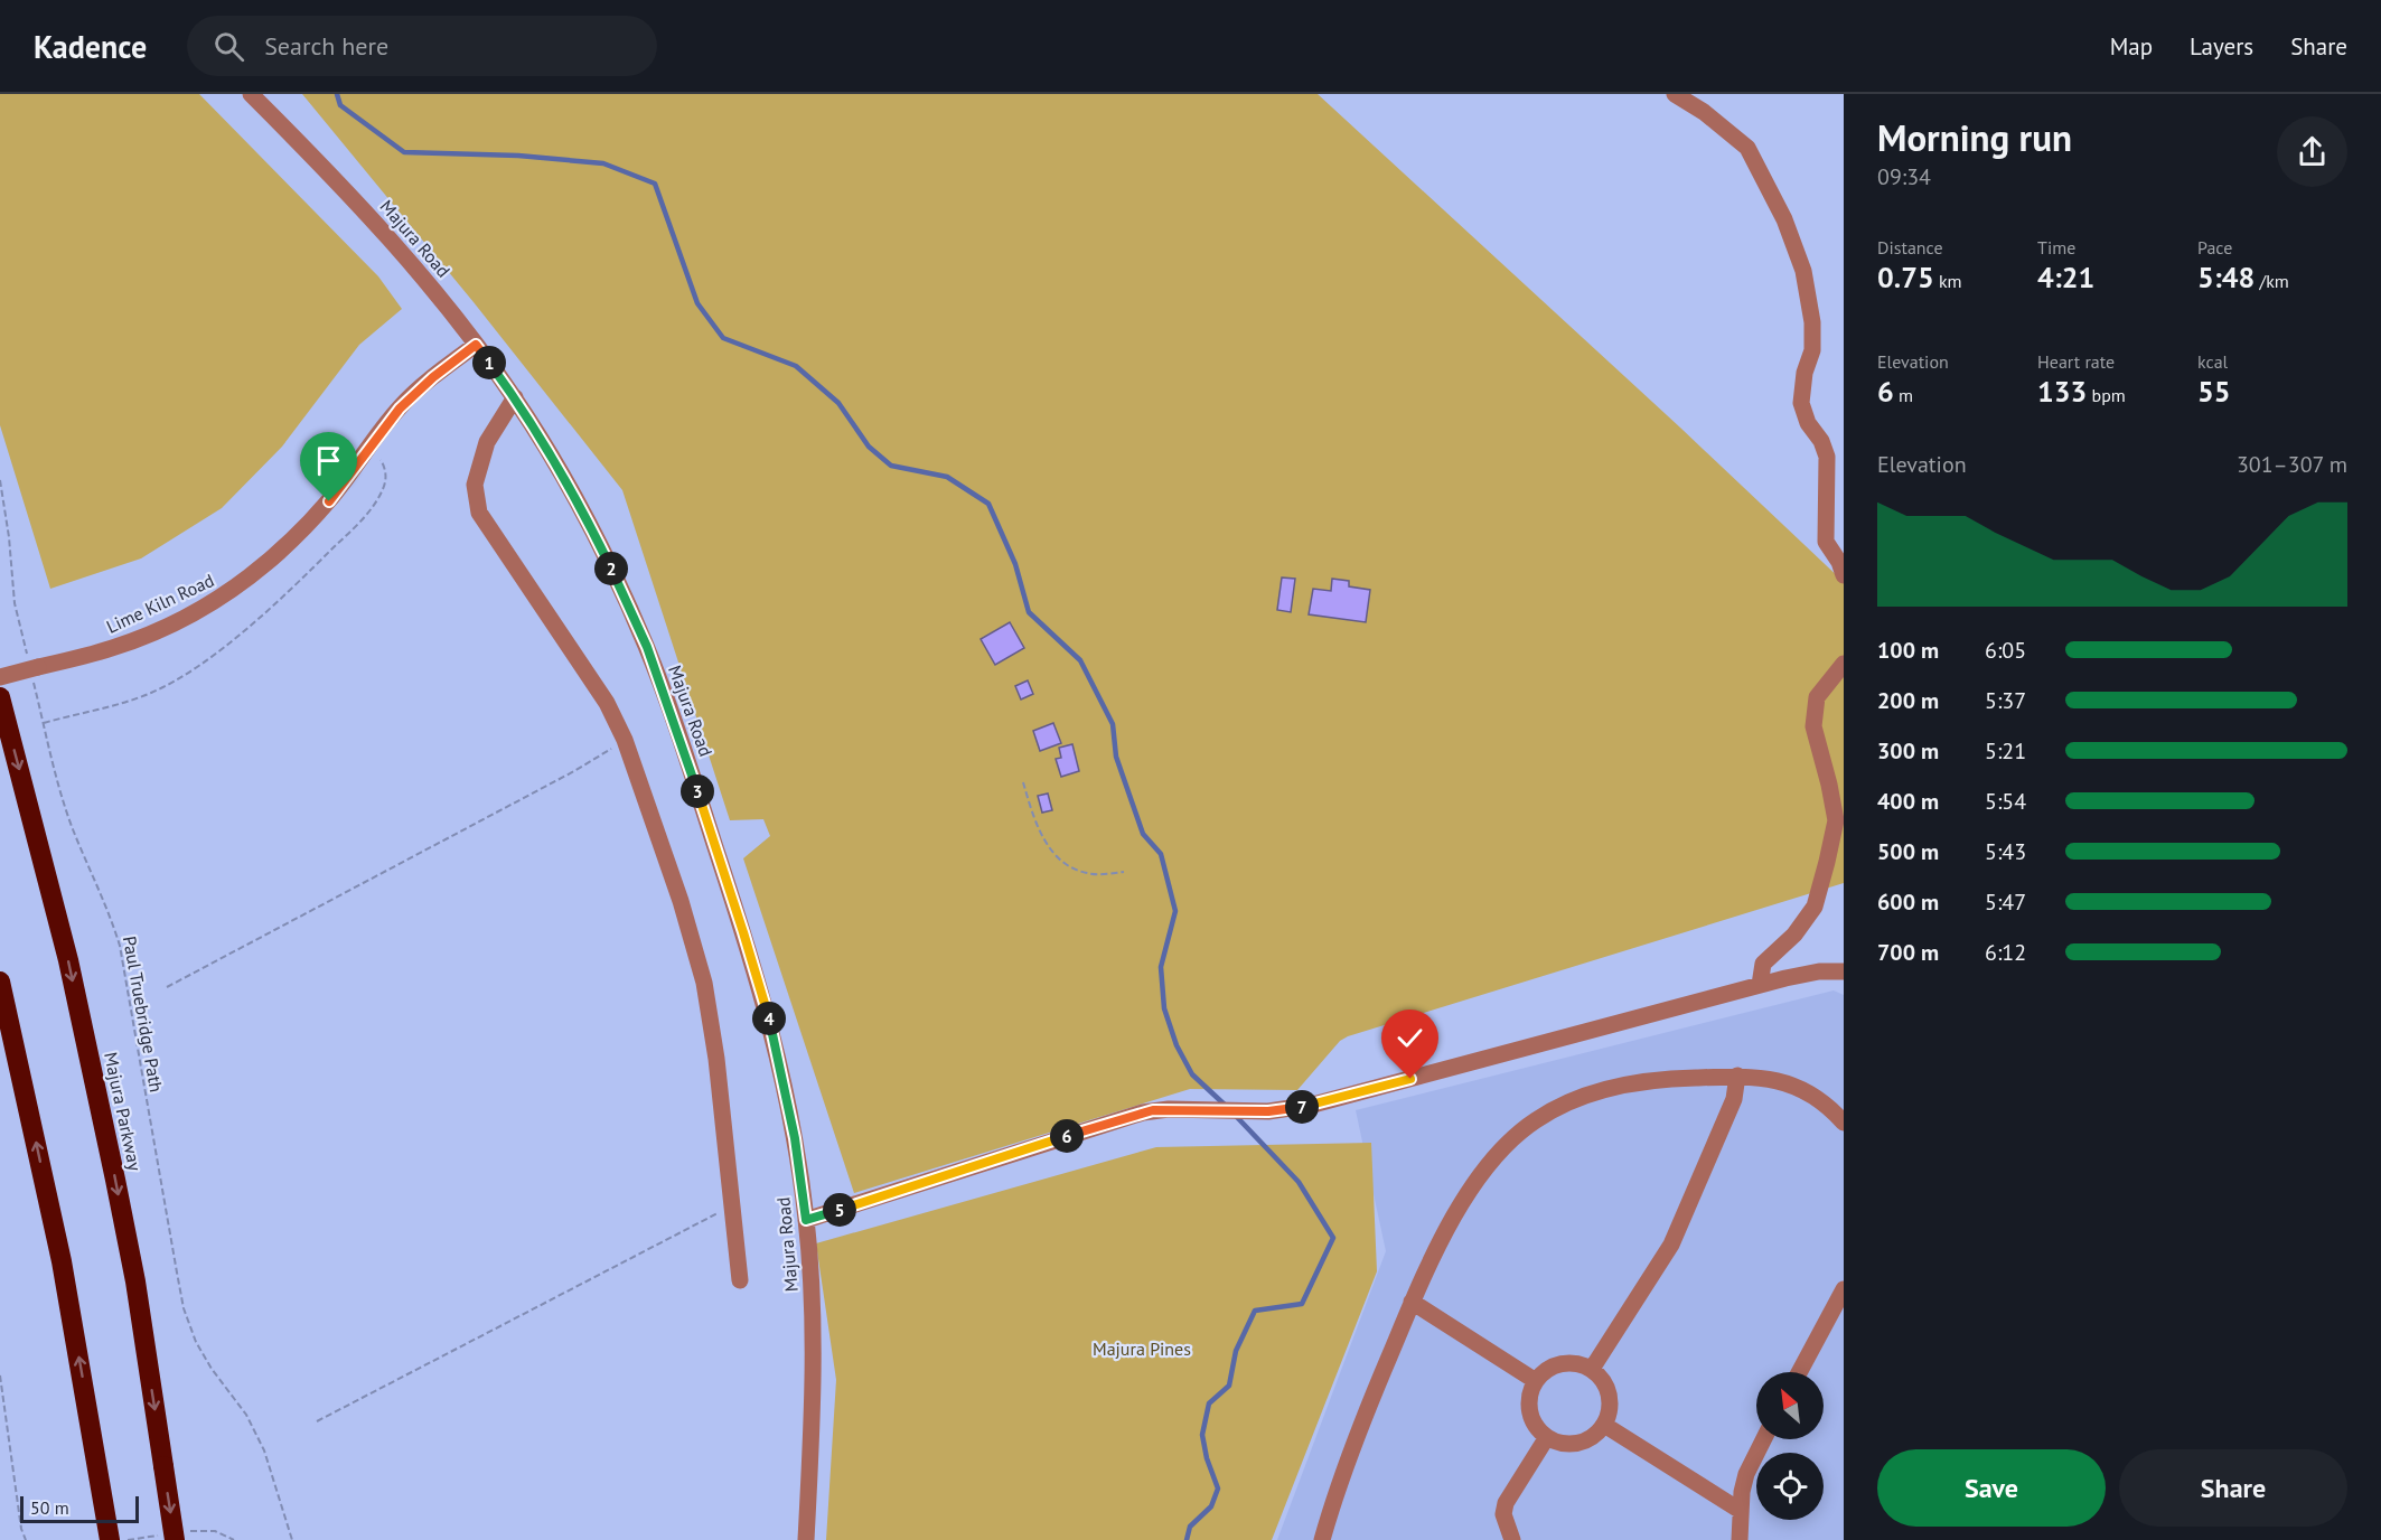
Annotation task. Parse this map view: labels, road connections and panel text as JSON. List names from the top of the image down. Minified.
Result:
{"streets":{"highway":["Majura Parkway"],"street":["Majura Road","Lime Kiln Road"],"path":["Paul Truebridge Path"]},"crossings":[["Majura Road","Lime Kiln Road"],["Lime Kiln Road","Paul Truebridge Path"]],"parks":["Majura Pines"],"scale_bar":"50 m","north":"top left","page":{"header":"Kadence","search":"Search here","nav":["Map","Layers","Share"],"heading":["Morning run","09:34"],"stats":[["Distance","0.75 km"],["Time","4:21"],["Pace","5:48 /km"],["Elevation","6 m"],["Heart rate","133 bpm"],["kcal","55"]],"pins":["1","2","3","4","7","6","5"],"chart":["Elevation","301–307 m"],"list":[{"name":"100 m","note":"6:05"},{"name":"200 m","note":"5:37"},{"name":"300 m","note":"5:21"},{"name":"400 m","note":"5:54"},{"name":"500 m","note":"5:43"},{"name":"600 m","note":"5:47"},{"name":"700 m","note":"6:12"}],"buttons":["Save","Share"],"scale":"50 m"}}
